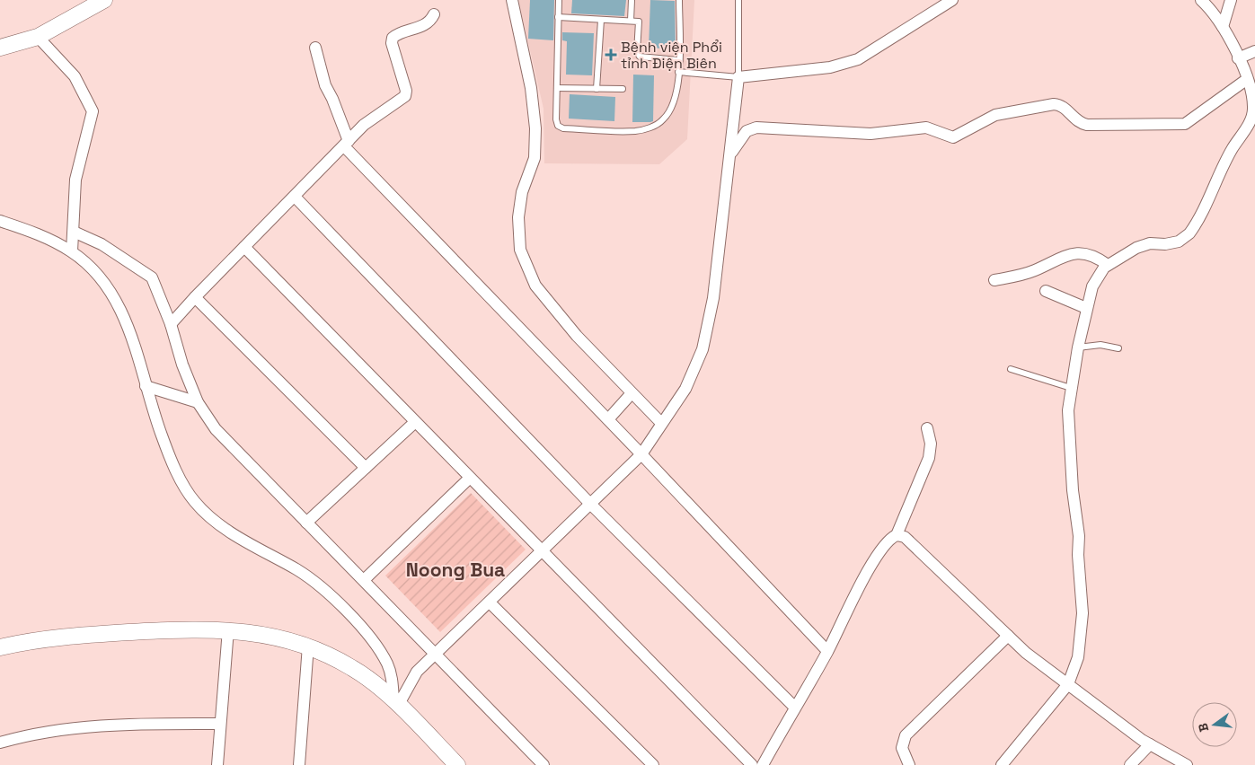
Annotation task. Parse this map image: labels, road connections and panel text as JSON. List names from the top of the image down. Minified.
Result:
{"districts":["Noong Bua"],"places":{"health":["Bệnh viện Phổi tỉnh Điện Biên"]},"north":"left"}
